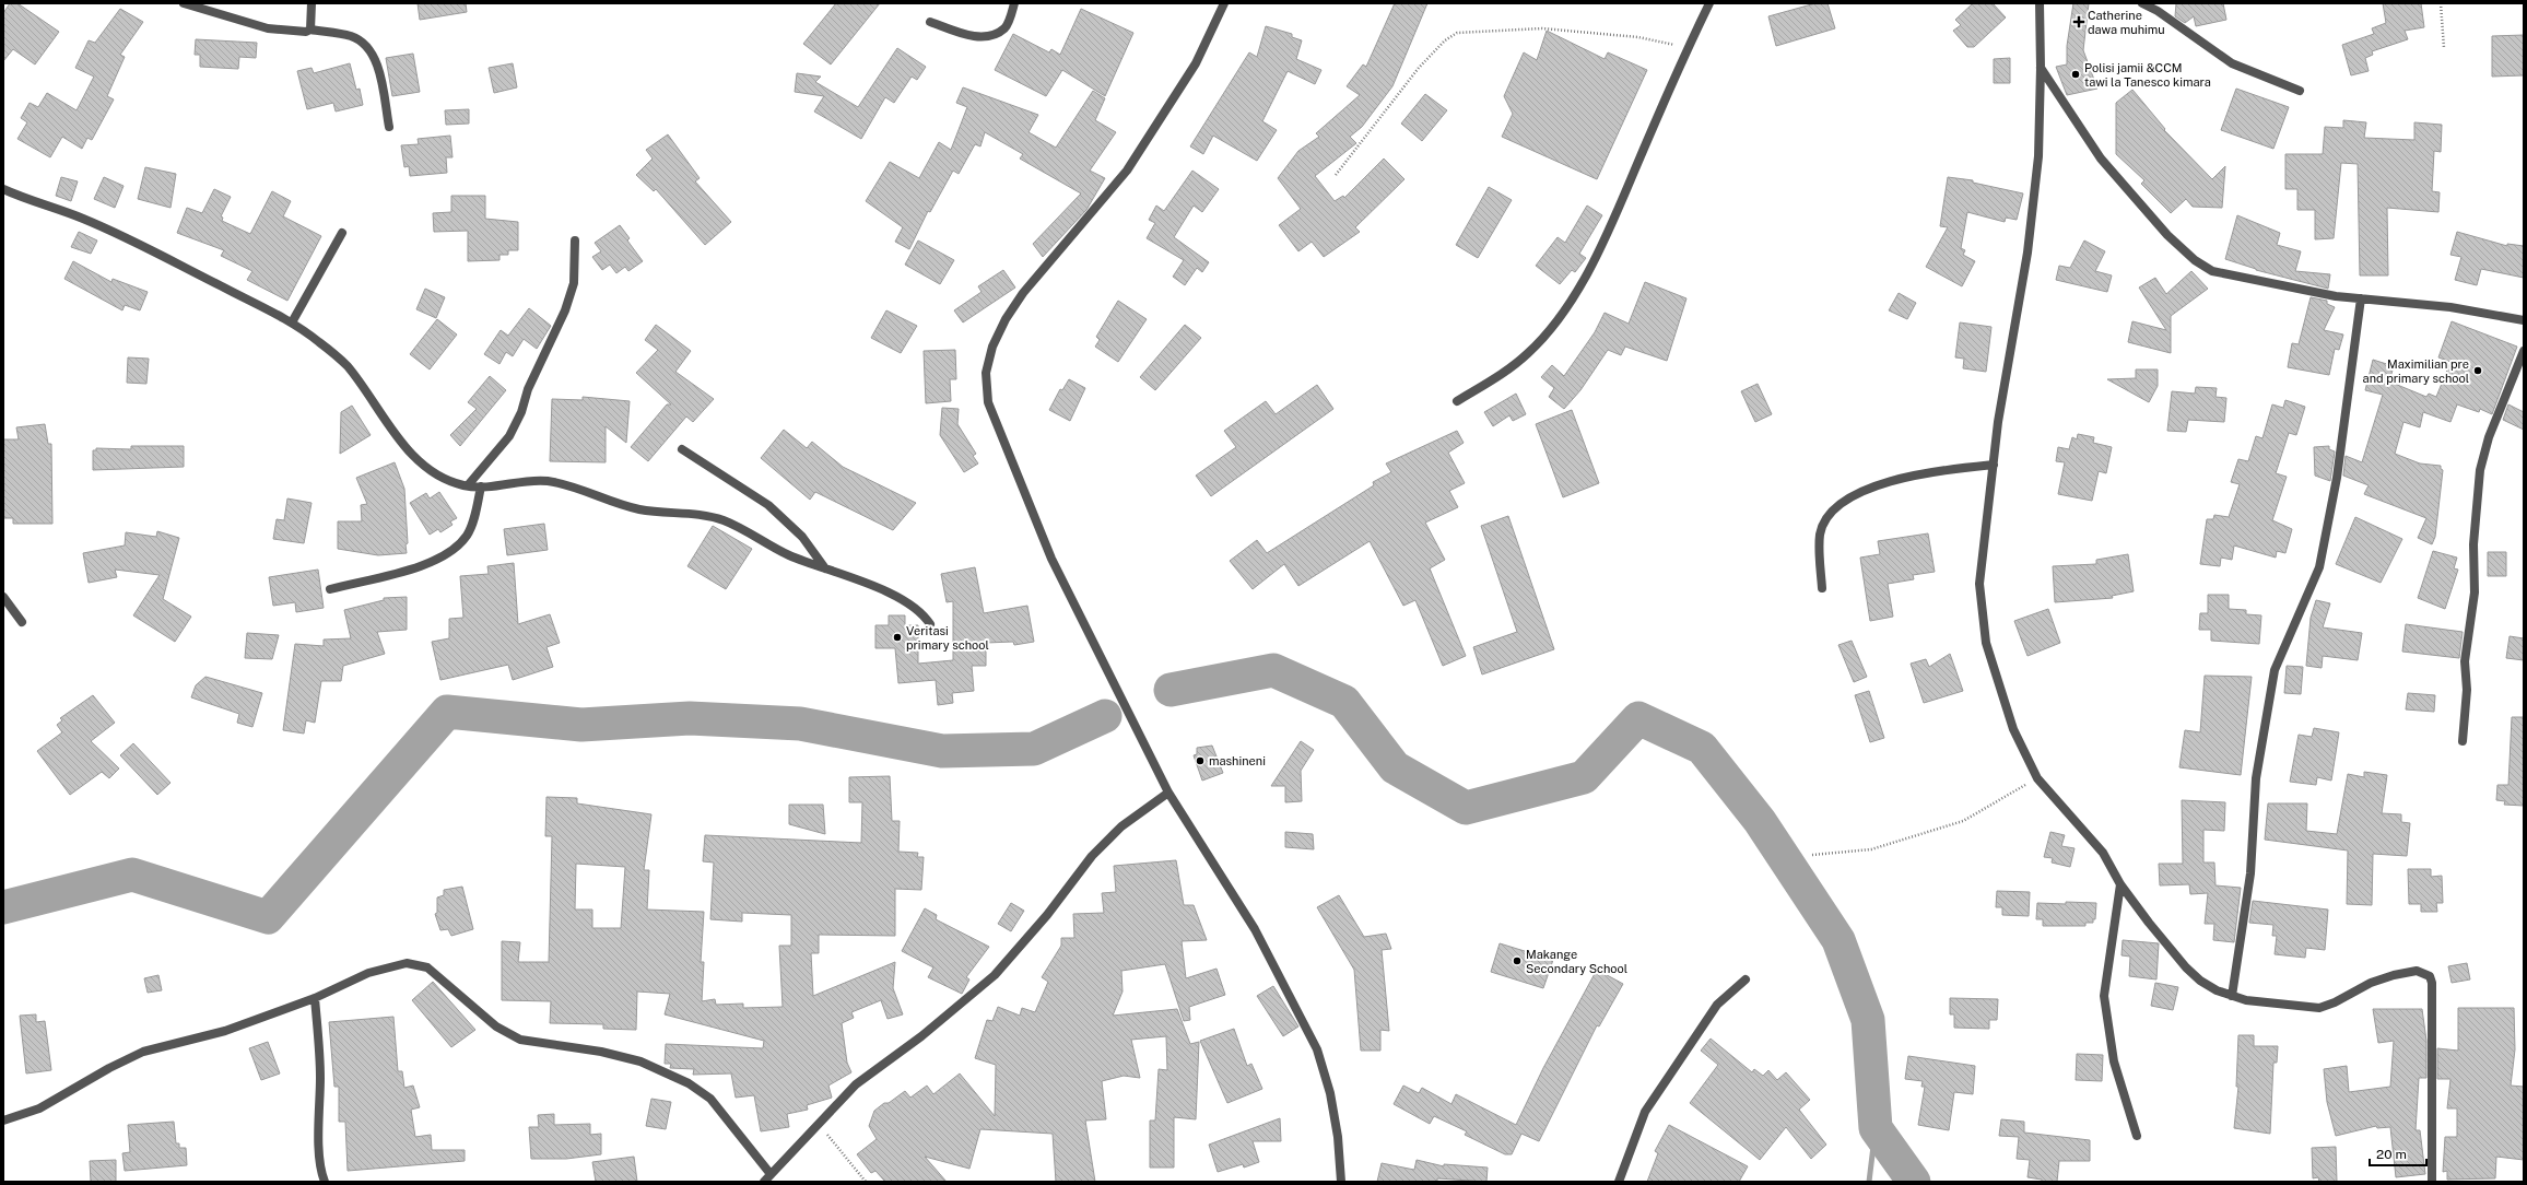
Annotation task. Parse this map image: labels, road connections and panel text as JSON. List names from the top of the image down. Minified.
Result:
{"places":{"health":["Catherine dawa muhimu"],"other":["Polisi jamii &CCM tawi la Tanesco kimara","Maximilian pre and primary school","Veritasi primary school","mashineni","Makange Secondary School"]},"scale_bar":"20 m"}
